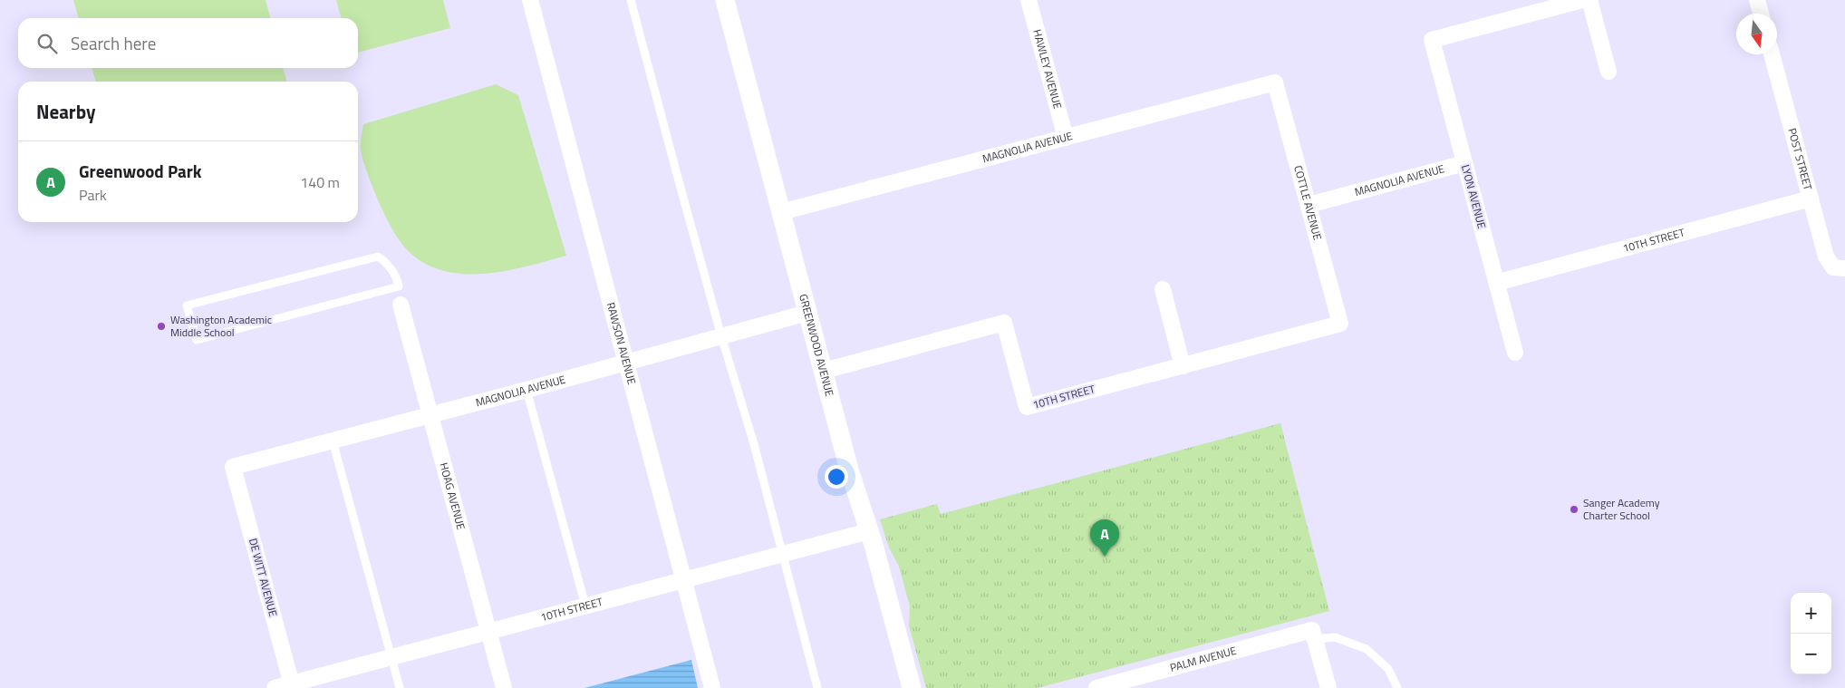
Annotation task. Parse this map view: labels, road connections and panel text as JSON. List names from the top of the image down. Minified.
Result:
{"streets":{"street":["HAWLEY AVENUE","MAGNOLIA AVENUE","POST STREET","LYON AVENUE","COTTLE AVENUE","10TH STREET","RAWSON AVENUE","GREENWOOD AVENUE","HOAG AVENUE","DE WITT AVENUE","PALM AVENUE"]},"crossings":[["HAWLEY AVENUE","MAGNOLIA AVENUE"],["MAGNOLIA AVENUE","LYON AVENUE"],["MAGNOLIA AVENUE","COTTLE AVENUE"],["MAGNOLIA AVENUE","RAWSON AVENUE"],["MAGNOLIA AVENUE","GREENWOOD AVENUE"],["MAGNOLIA AVENUE","HOAG AVENUE"],["MAGNOLIA AVENUE","DE WITT AVENUE"],["POST STREET","10TH STREET"],["LYON AVENUE","10TH STREET"],["COTTLE AVENUE","10TH STREET"],["10TH STREET","RAWSON AVENUE"],["10TH STREET","GREENWOOD AVENUE"],["10TH STREET","HOAG AVENUE"],["10TH STREET","DE WITT AVENUE"]],"places":["Washington Academic Middle School","Sanger Academy Charter School"],"north":"bottom","page":{"search":"Search here","heading":"Nearby","list":[{"mark":"A","name":"Greenwood Park","note":"Park","value":"140 m"}],"pins":"A","map_buttons":["+","−"]}}
